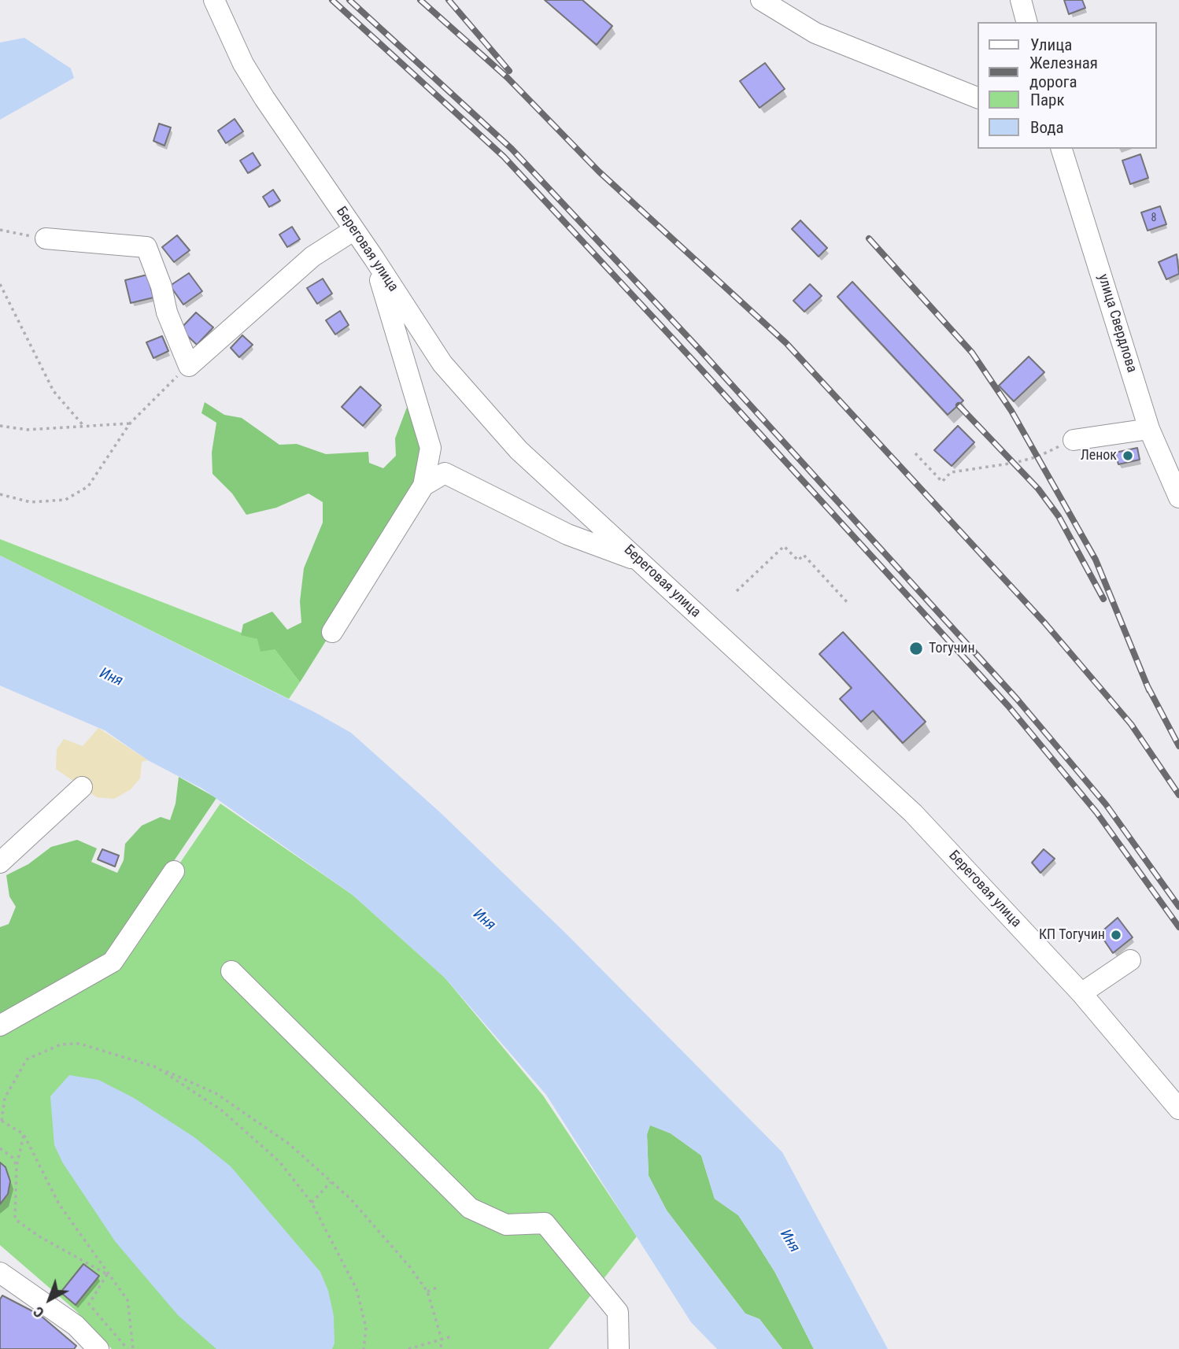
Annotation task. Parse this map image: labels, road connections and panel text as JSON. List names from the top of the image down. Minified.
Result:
{"streets":{"street":["Береговая улица","улица Свердлова"]},"water":["Иня"],"places":["Ленок","Тогучин","КП Тогучин"],"house_numbers":["8"],"legend":["Улица","Железная дорога","Парк","Вода"],"north":"bottom left"}
